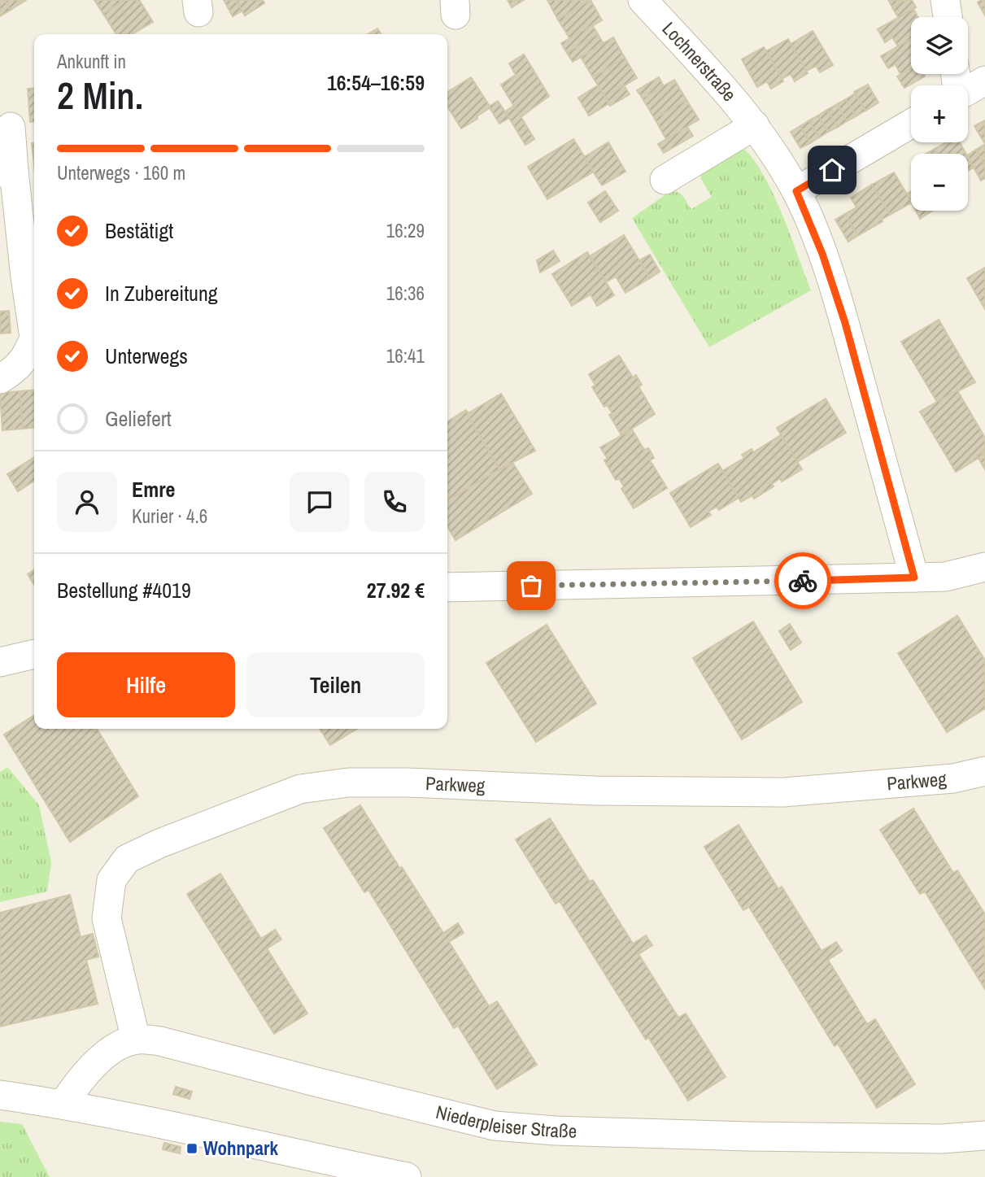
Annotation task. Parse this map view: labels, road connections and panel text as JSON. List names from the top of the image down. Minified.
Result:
{"streets":{"street":["Lochnerstraße","Parkweg","Niederpleiser Straße"]},"crossings":[["Parkweg","Niederpleiser Straße"]],"places":{"transit":["Wohnpark"]},"page":{"map_buttons":["+","−"],"heading":["2 Min.","Ankunft in","16:54–16:59"],"panel":["Emre","Kurier · 4.6","Bestellung #4019","27.92 €"],"bar":"Unterwegs · 160 m","list":[["Bestätigt","16:29"],["In Zubereitung","16:36"],["Unterwegs","16:41"],"Geliefert"],"buttons":["Hilfe","Teilen"]}}
